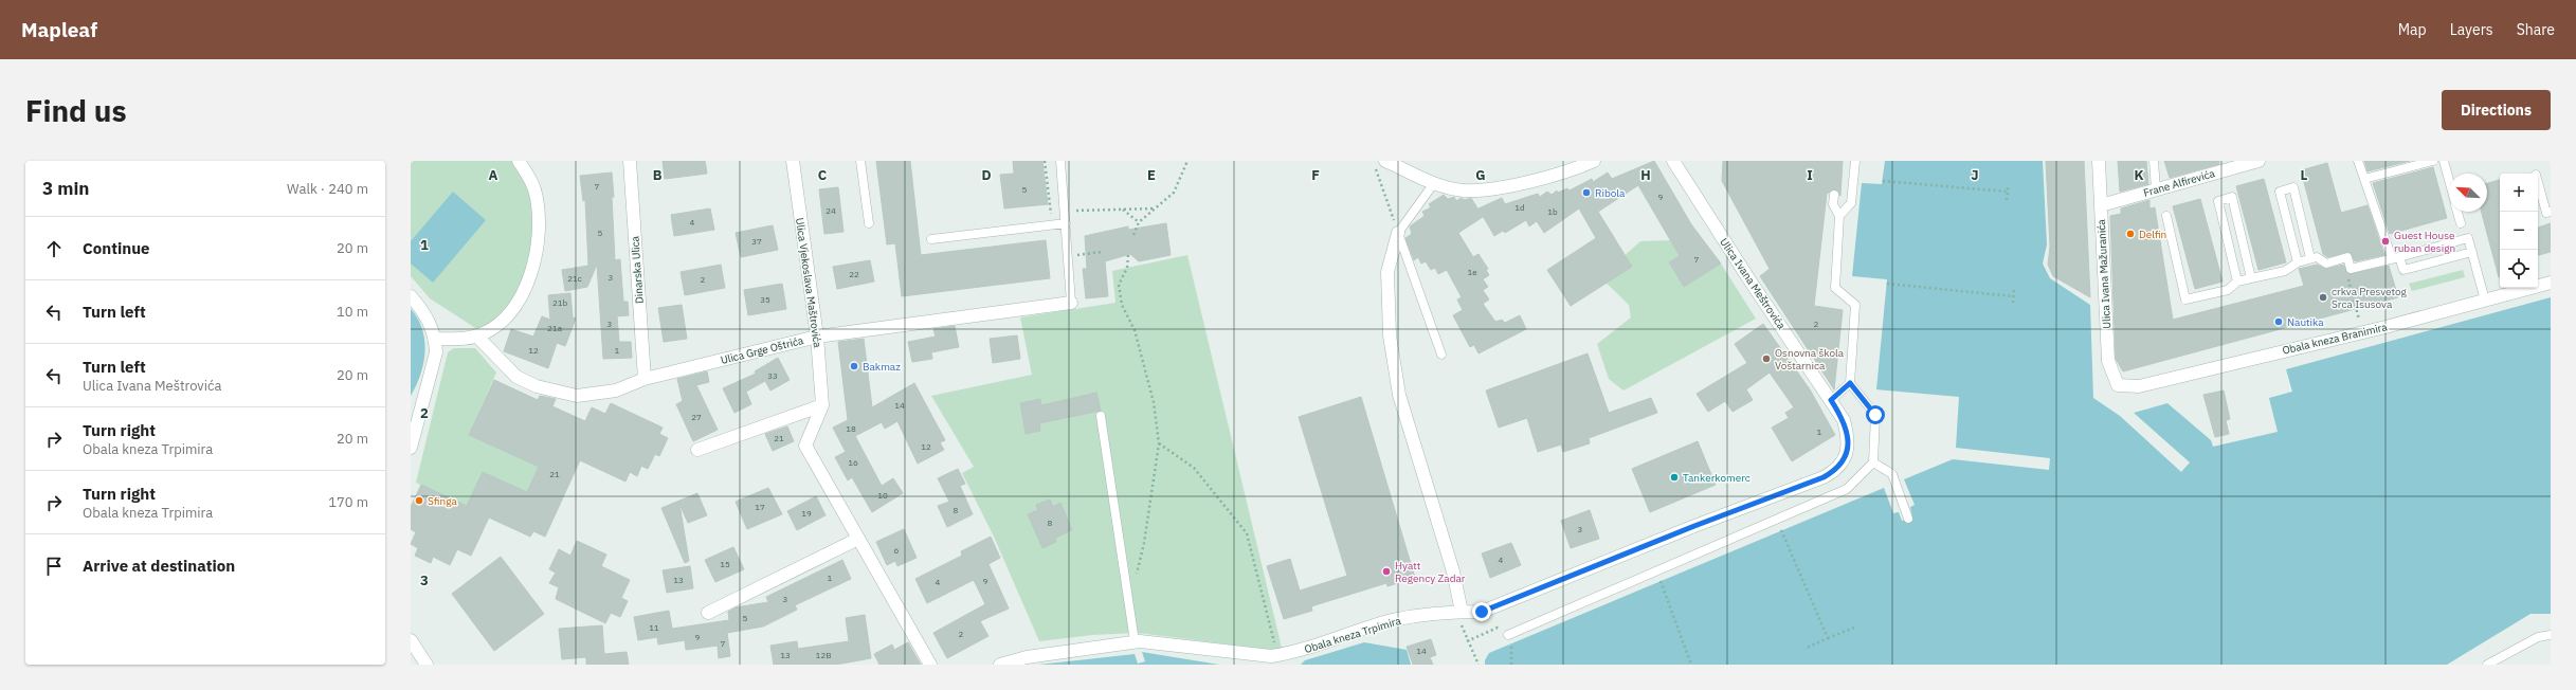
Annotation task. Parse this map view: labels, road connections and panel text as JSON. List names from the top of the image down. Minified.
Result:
{"streets":{"street":["Frane Alfirevića","Dinarska Ulica","Ulica Ivana Mažuranića","Ulica Vjekoslava Maštrovića","Ulica Ivana Meštrovića","Obala kneza Branimira","Ulica Grge Oštrića","Obala kneza Trpimira"]},"crossings":[["Frane Alfirevića","Ulica Ivana Mažuranića"],["Dinarska Ulica","Ulica Grge Oštrića"],["Ulica Ivana Mažuranića","Obala kneza Branimira"],["Ulica Vjekoslava Maštrovića","Ulica Grge Oštrića"],["Ulica Ivana Meštrovića","Obala kneza Trpimira"]],"places":["Ribola","Delfin","Guest House ruban design","crkva Presvetog Srca Isusova","Nautika","Osnovna škola Voštarnica","Bakmaz","Tankerkomerc","Sfinga","Hyatt Regency Zadar"],"house_numbers":["7","5","9","1d","24","1b","4","5","37","7","1e","22","3","21c","2","35","21b","3","2","21a","12","1","33","14","27","18","1","21","12","16","21","10","17","8","19","8","3","6","4","15","1","13","9","4","3","5","11","2","9","7","14","13","12B"],"north":"top left","page":{"header":"Mapleaf","nav":["Map","Layers","Share"],"buttons":"Directions","title":"Find us","heading":["3 min","Walk · 240 m"],"map_buttons":["+","−"],"list":[["Continue","20 m"],["Turn left","10 m"],["Turn left","Ulica Ivana Meštrovića","20 m"],["Turn right","Obala kneza Trpimira","20 m"],["Turn right","Obala kneza Trpimira","170 m"],"Arrive at destination"]},"grid":{"columns":["A","B","C","D","E","F","G","H","I","J","K","L"],"rows":["1","2","3"]}}
